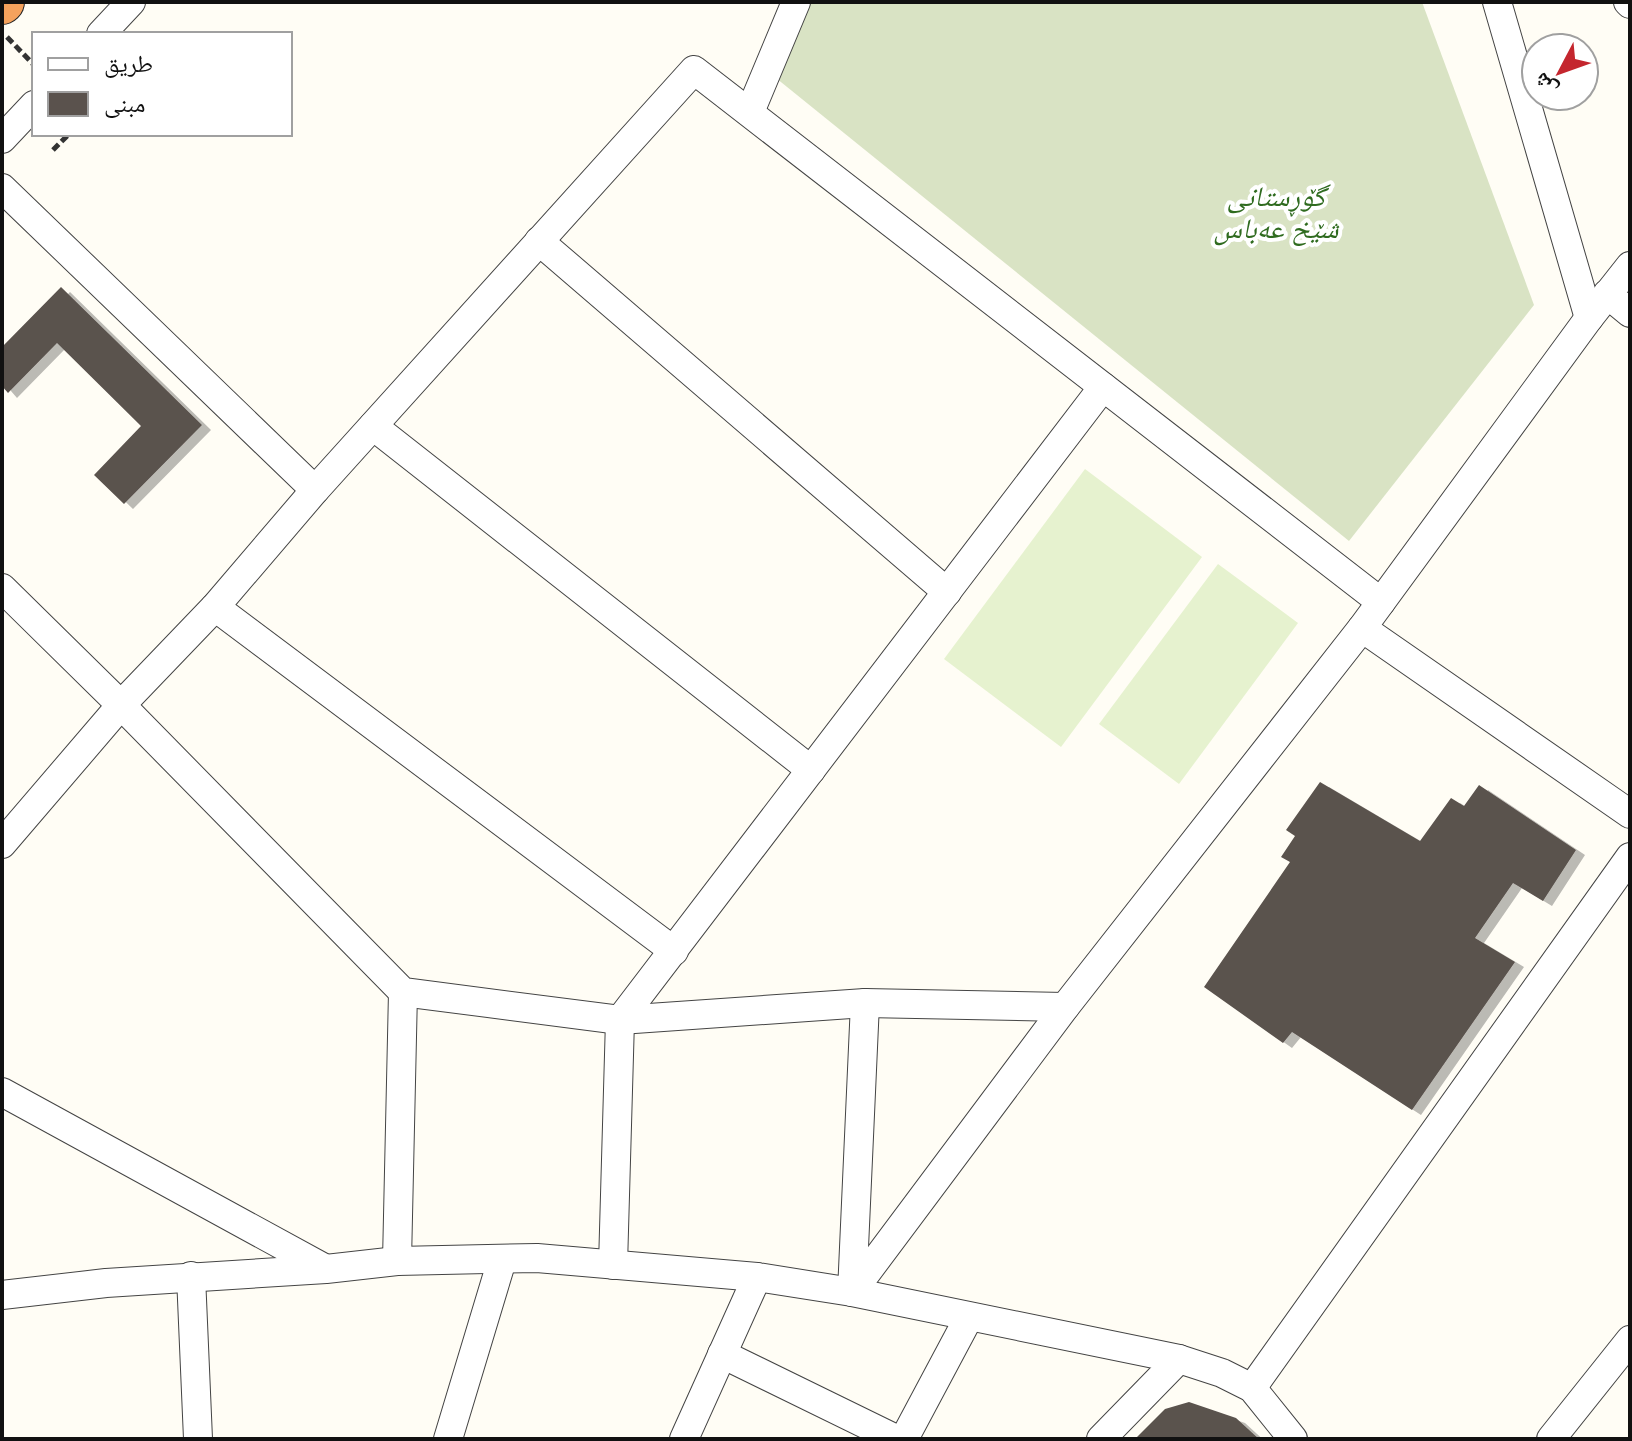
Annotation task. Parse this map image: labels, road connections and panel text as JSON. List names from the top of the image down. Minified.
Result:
{"parks":["گۆڕستانی شێخ عەباس"],"legend":["طريق","مبنى"],"north":"bottom left"}
